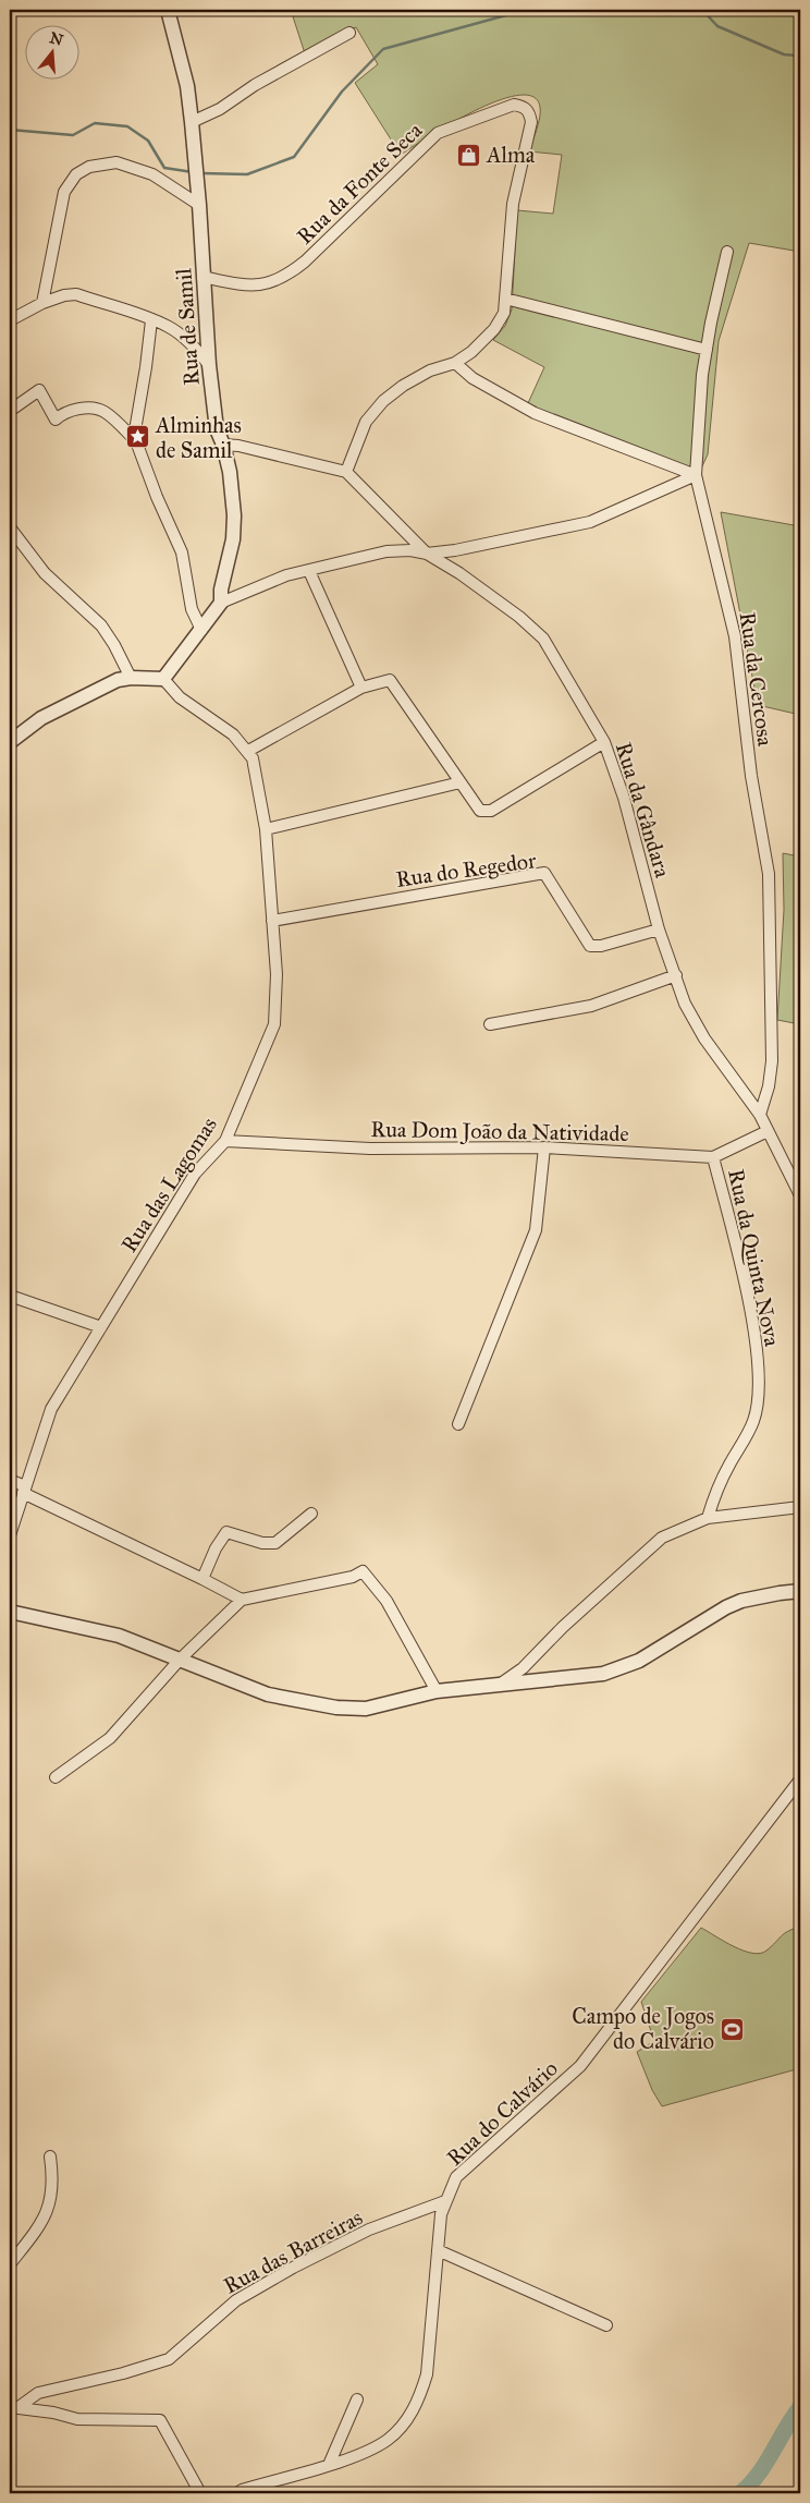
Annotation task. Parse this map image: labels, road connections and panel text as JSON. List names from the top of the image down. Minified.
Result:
{"streets":{"street":["Rua da Fonte Seca","Rua de Samil","Rua da Cercosa","Rua da Gândara","Rua do Regedor","Rua Dom João da Natividade","Rua das Lagomas","Rua da Quinta Nova","Rua do Calvário","Rua das Barreiras"]},"crossings":[["Rua da Fonte Seca","Rua de Samil"],["Rua de Samil","Rua da Gândara"],["Rua de Samil","Rua das Lagomas"],["Rua da Cercosa","Rua da Gândara"],["Rua da Gândara","Rua do Regedor"],["Rua da Gândara","Rua Dom João da Natividade"],["Rua do Regedor","Rua das Lagomas"],["Rua Dom João da Natividade","Rua das Lagomas"],["Rua Dom João da Natividade","Rua da Quinta Nova"],["Rua do Calvário","Rua das Barreiras"]],"places":{"shop":["Alma"],"place":["Alminhas de Samil"],"sports":["Campo de Jogos do Calvário"]},"north":"top"}
